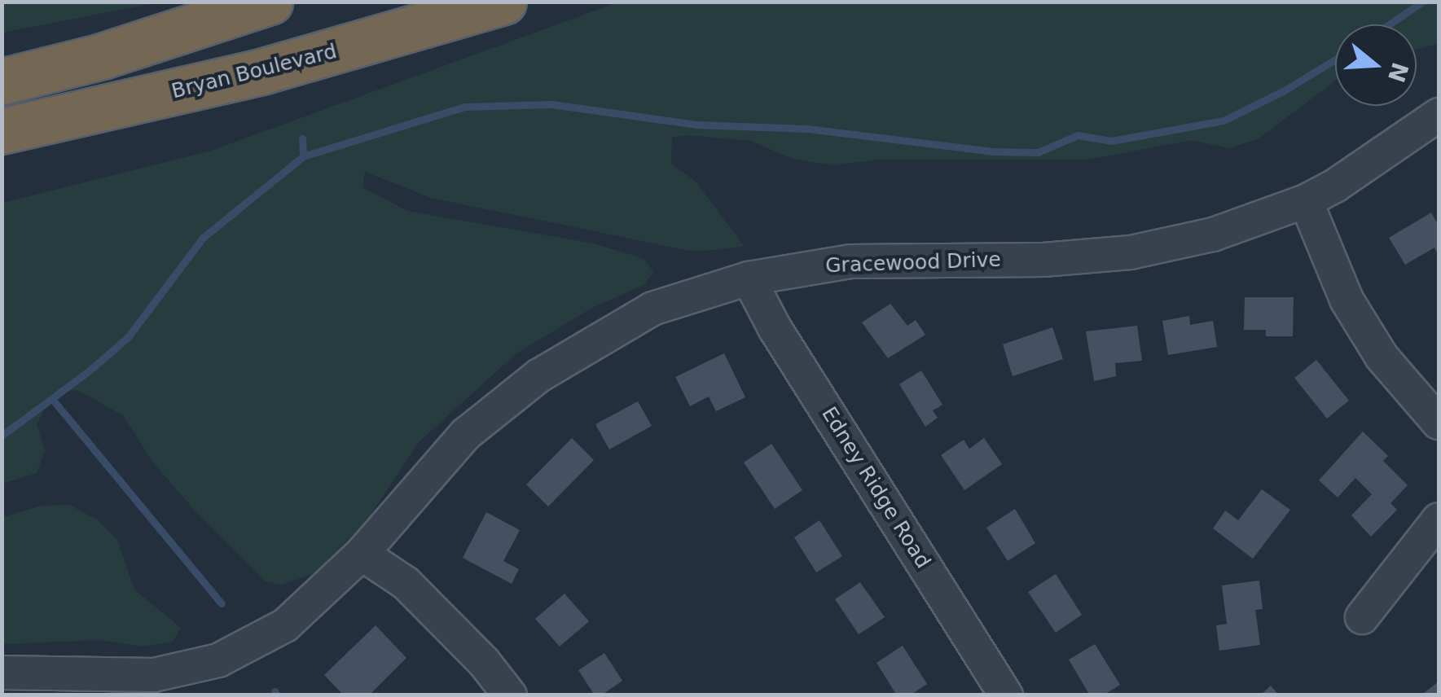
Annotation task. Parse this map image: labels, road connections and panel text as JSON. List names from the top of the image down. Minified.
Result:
{"streets":{"highway":["Bryan Boulevard"],"street":["Gracewood Drive","Edney Ridge Road"]},"crossings":[["Gracewood Drive","Edney Ridge Road"]],"north":"right"}
